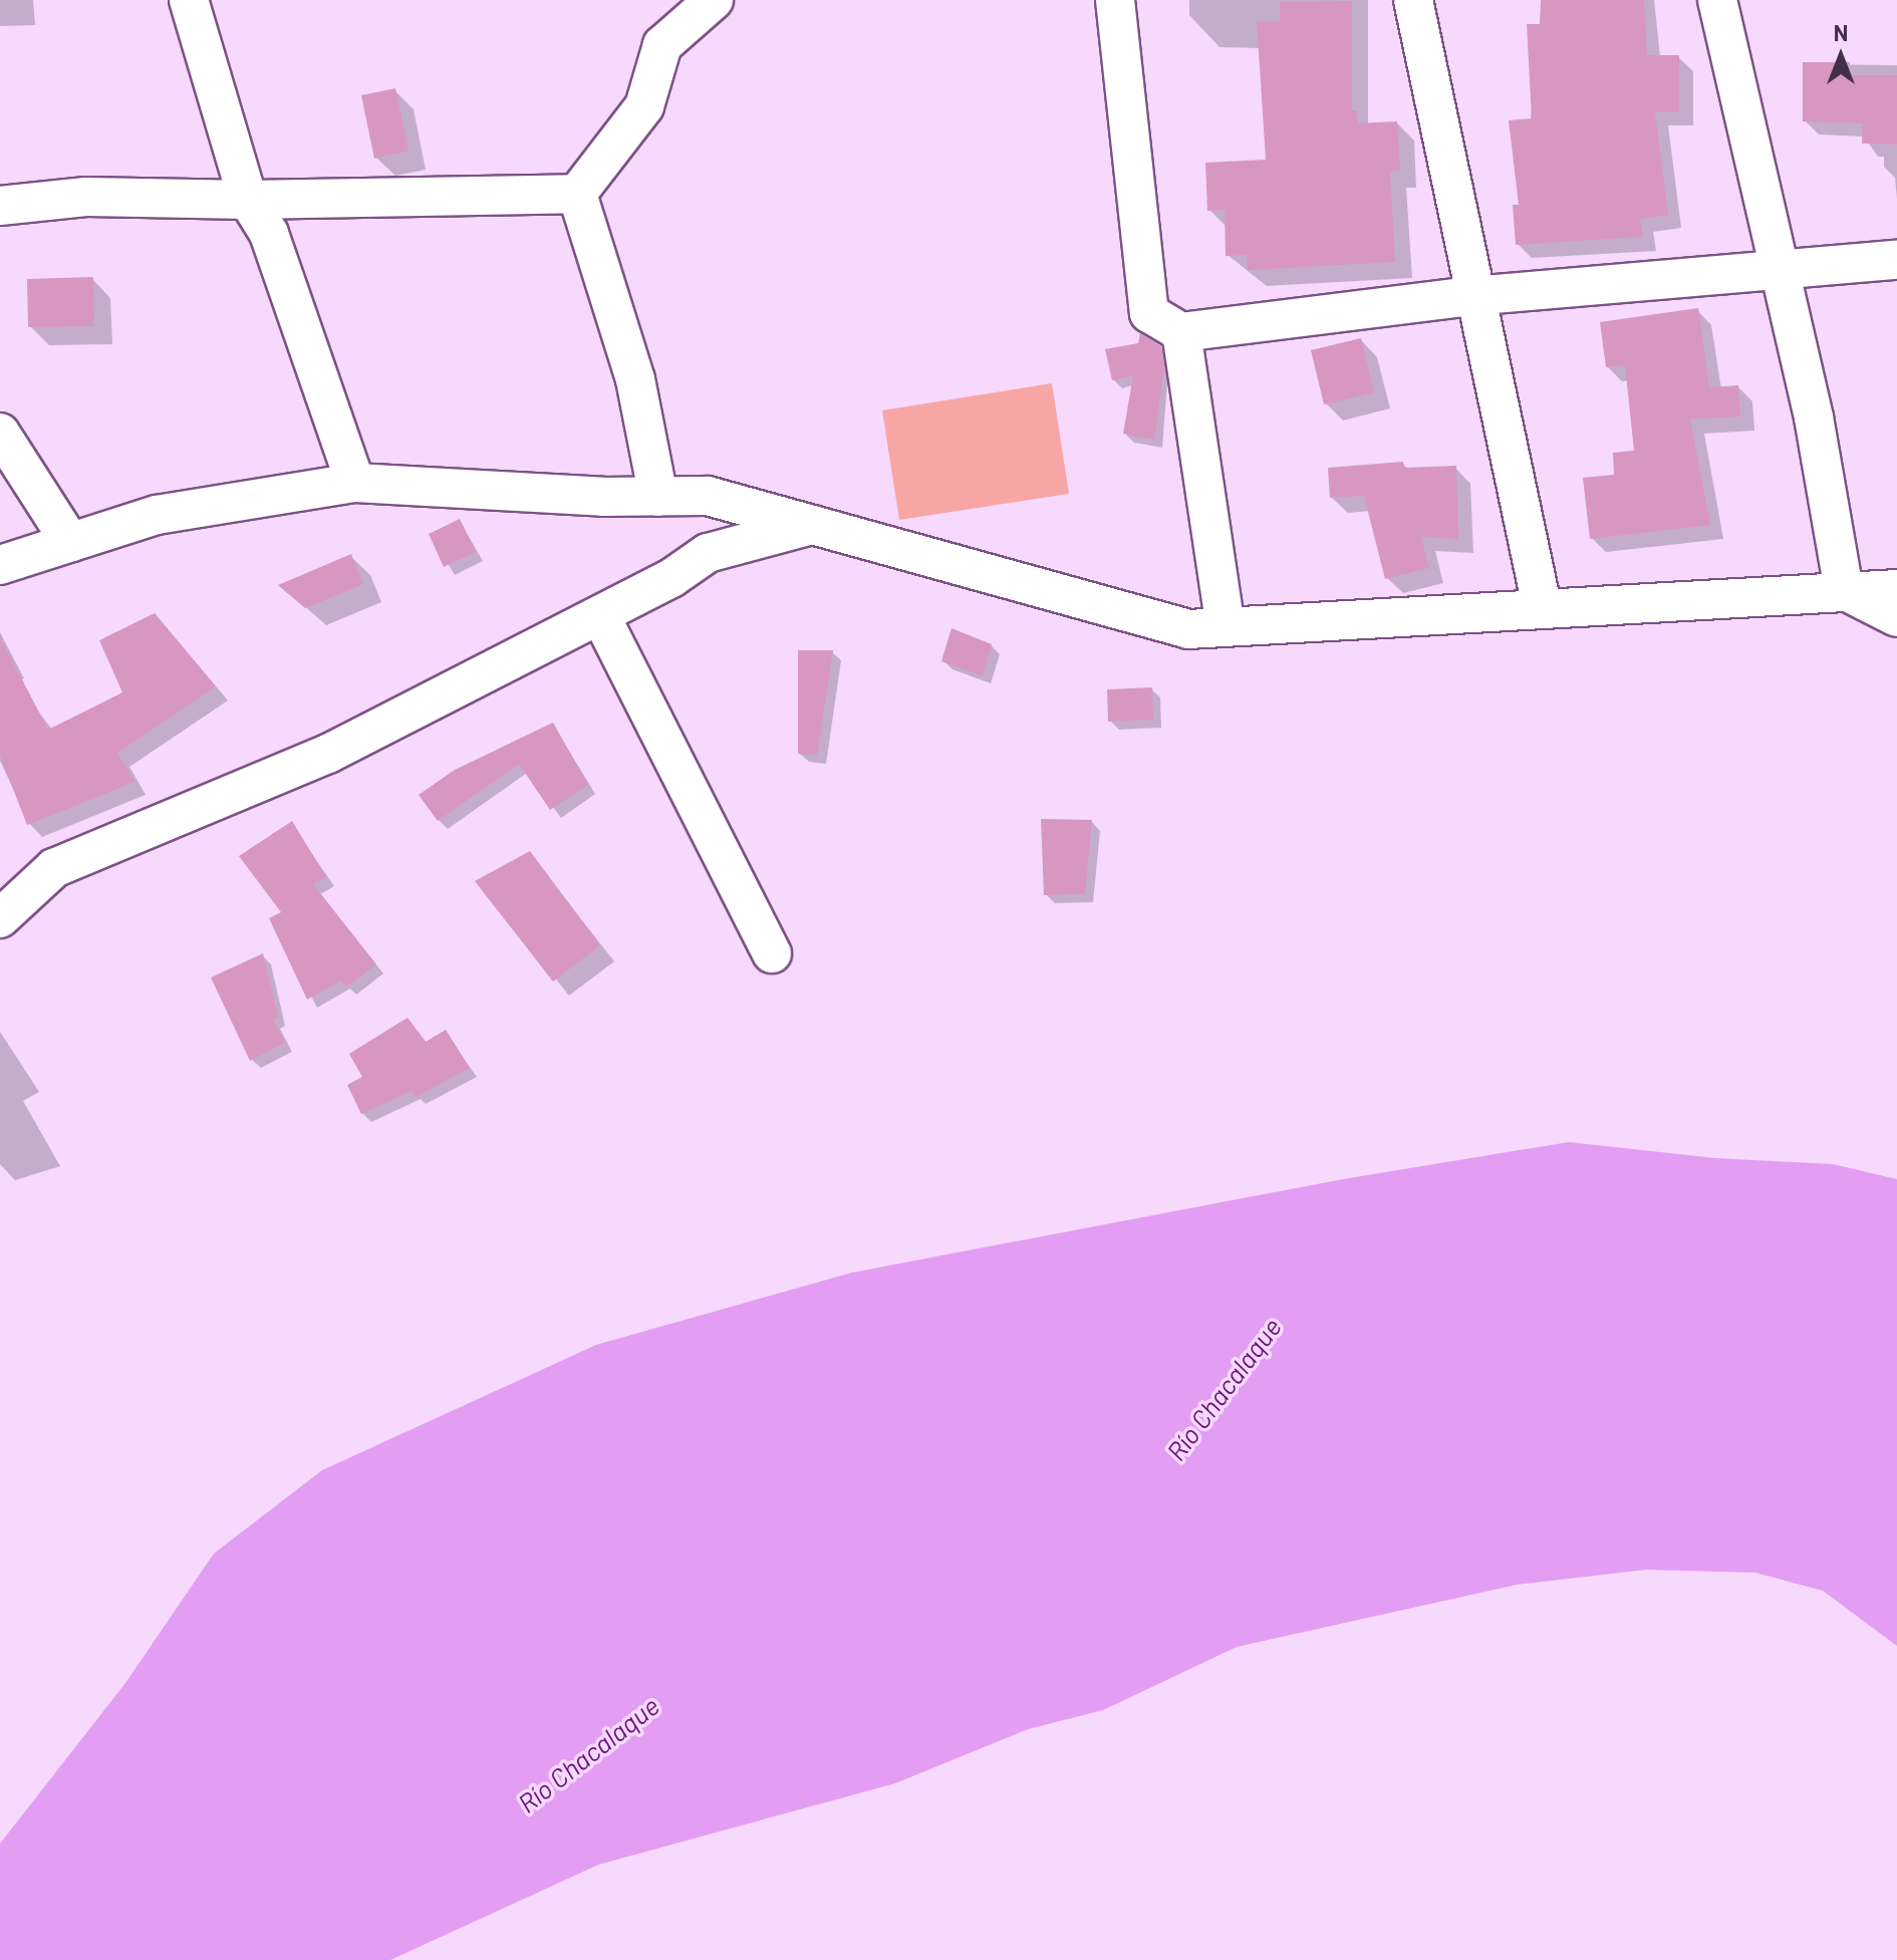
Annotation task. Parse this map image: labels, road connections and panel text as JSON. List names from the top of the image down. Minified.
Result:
{"water":["Río Chacalaque"],"north":"top"}
